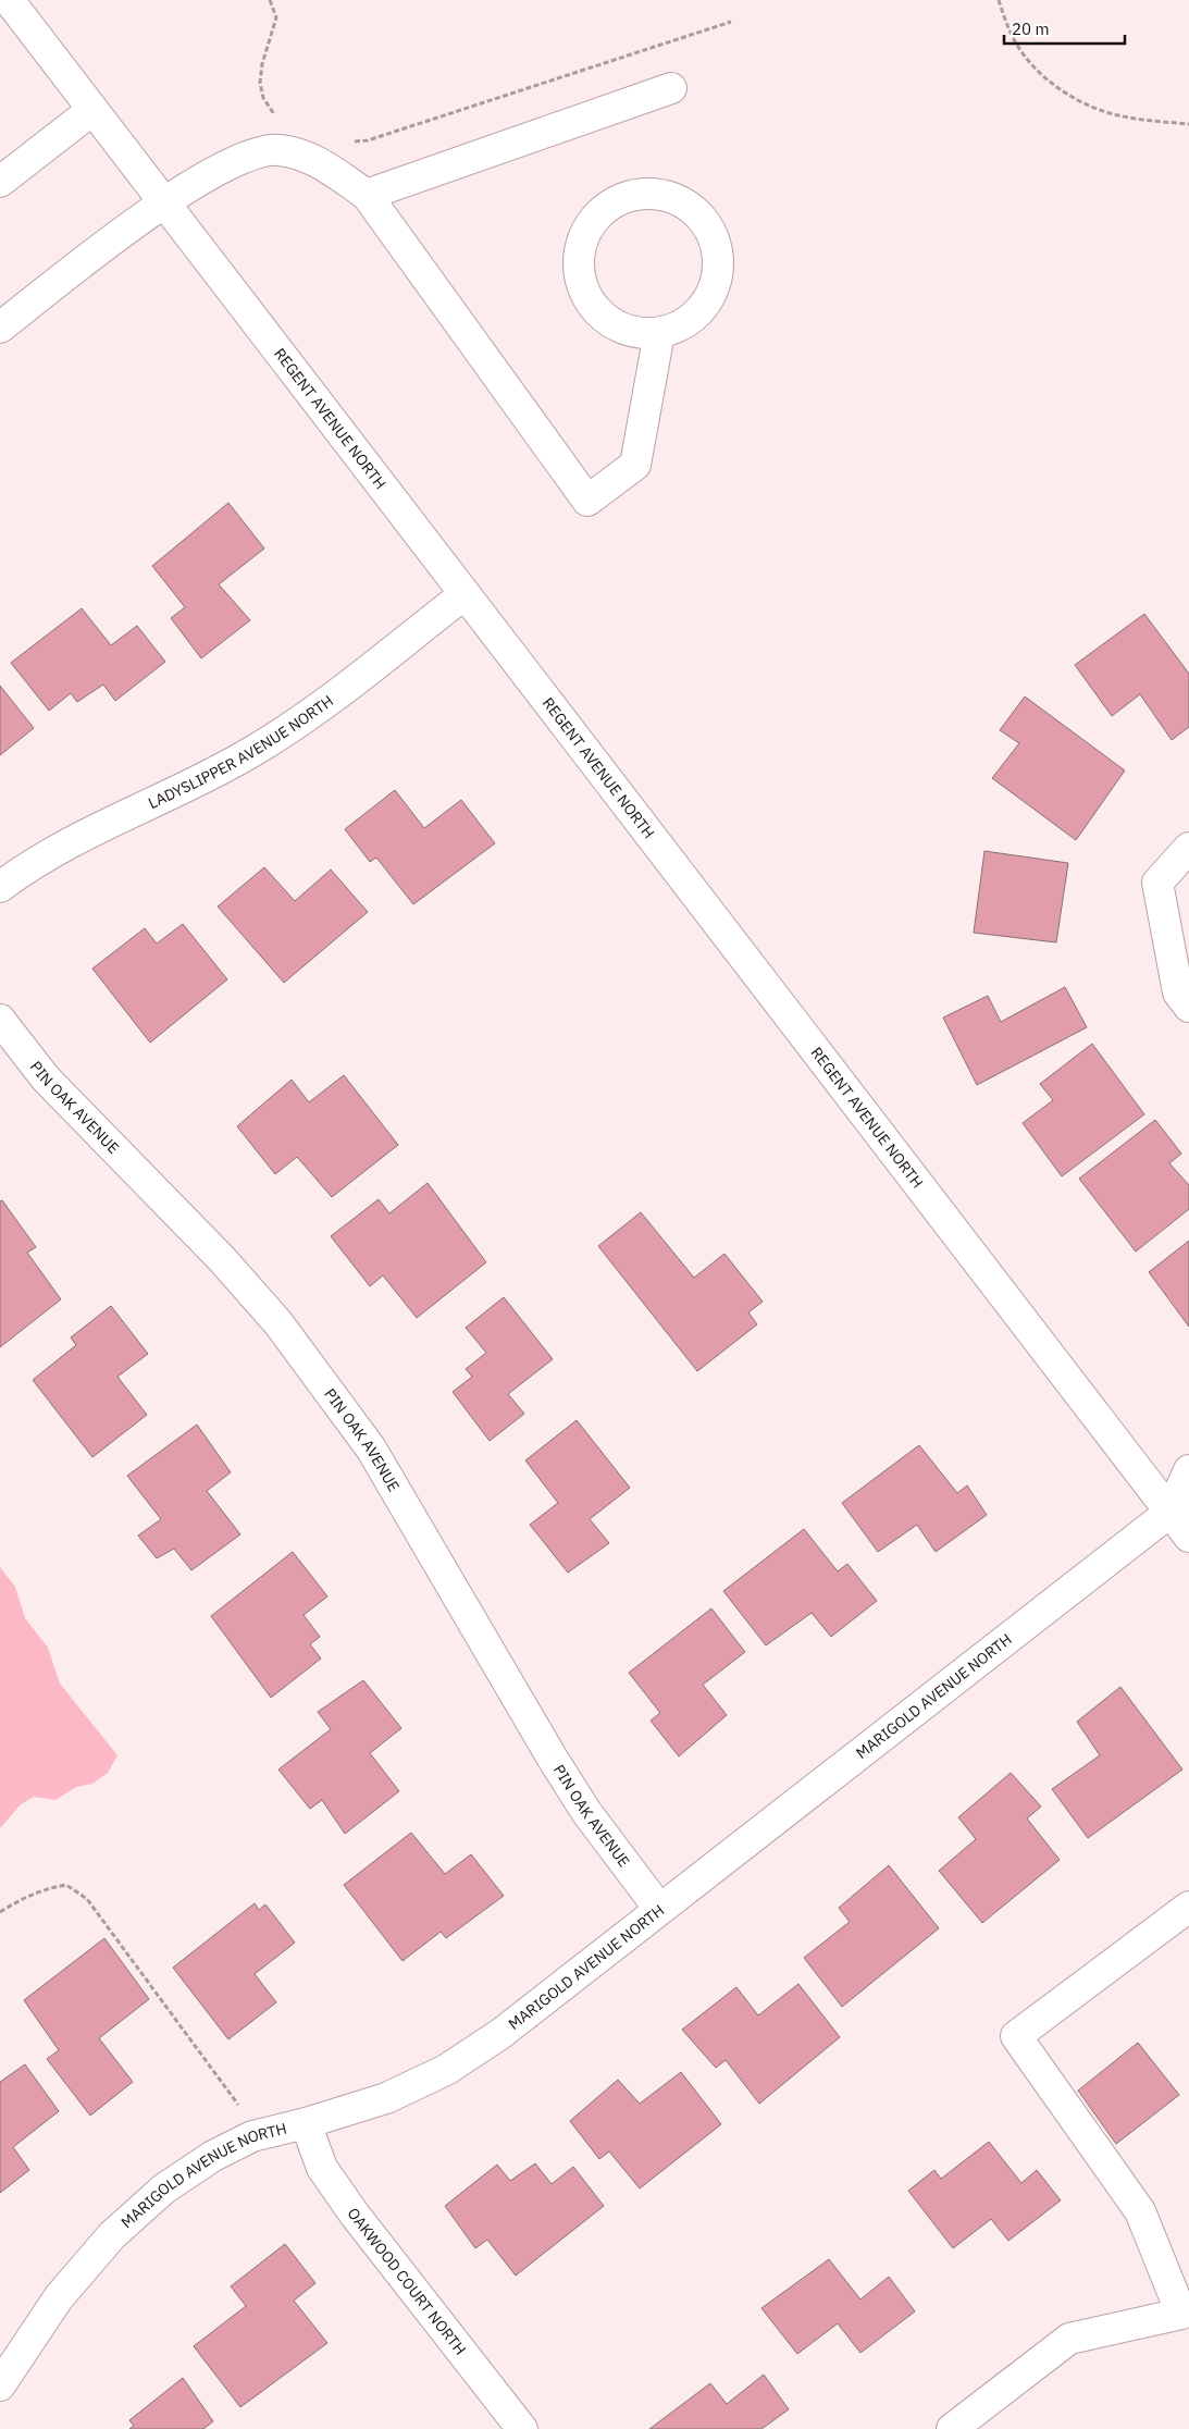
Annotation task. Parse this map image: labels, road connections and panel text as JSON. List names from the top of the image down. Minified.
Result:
{"streets":{"street":["REGENT AVENUE NORTH","LADYSLIPPER AVENUE NORTH","PIN OAK AVENUE","MARIGOLD AVENUE NORTH","OAKWOOD COURT NORTH"]},"crossings":[["REGENT AVENUE NORTH","LADYSLIPPER AVENUE NORTH"],["REGENT AVENUE NORTH","MARIGOLD AVENUE NORTH"],["PIN OAK AVENUE","MARIGOLD AVENUE NORTH"],["MARIGOLD AVENUE NORTH","OAKWOOD COURT NORTH"]],"scale_bar":"20 m"}
